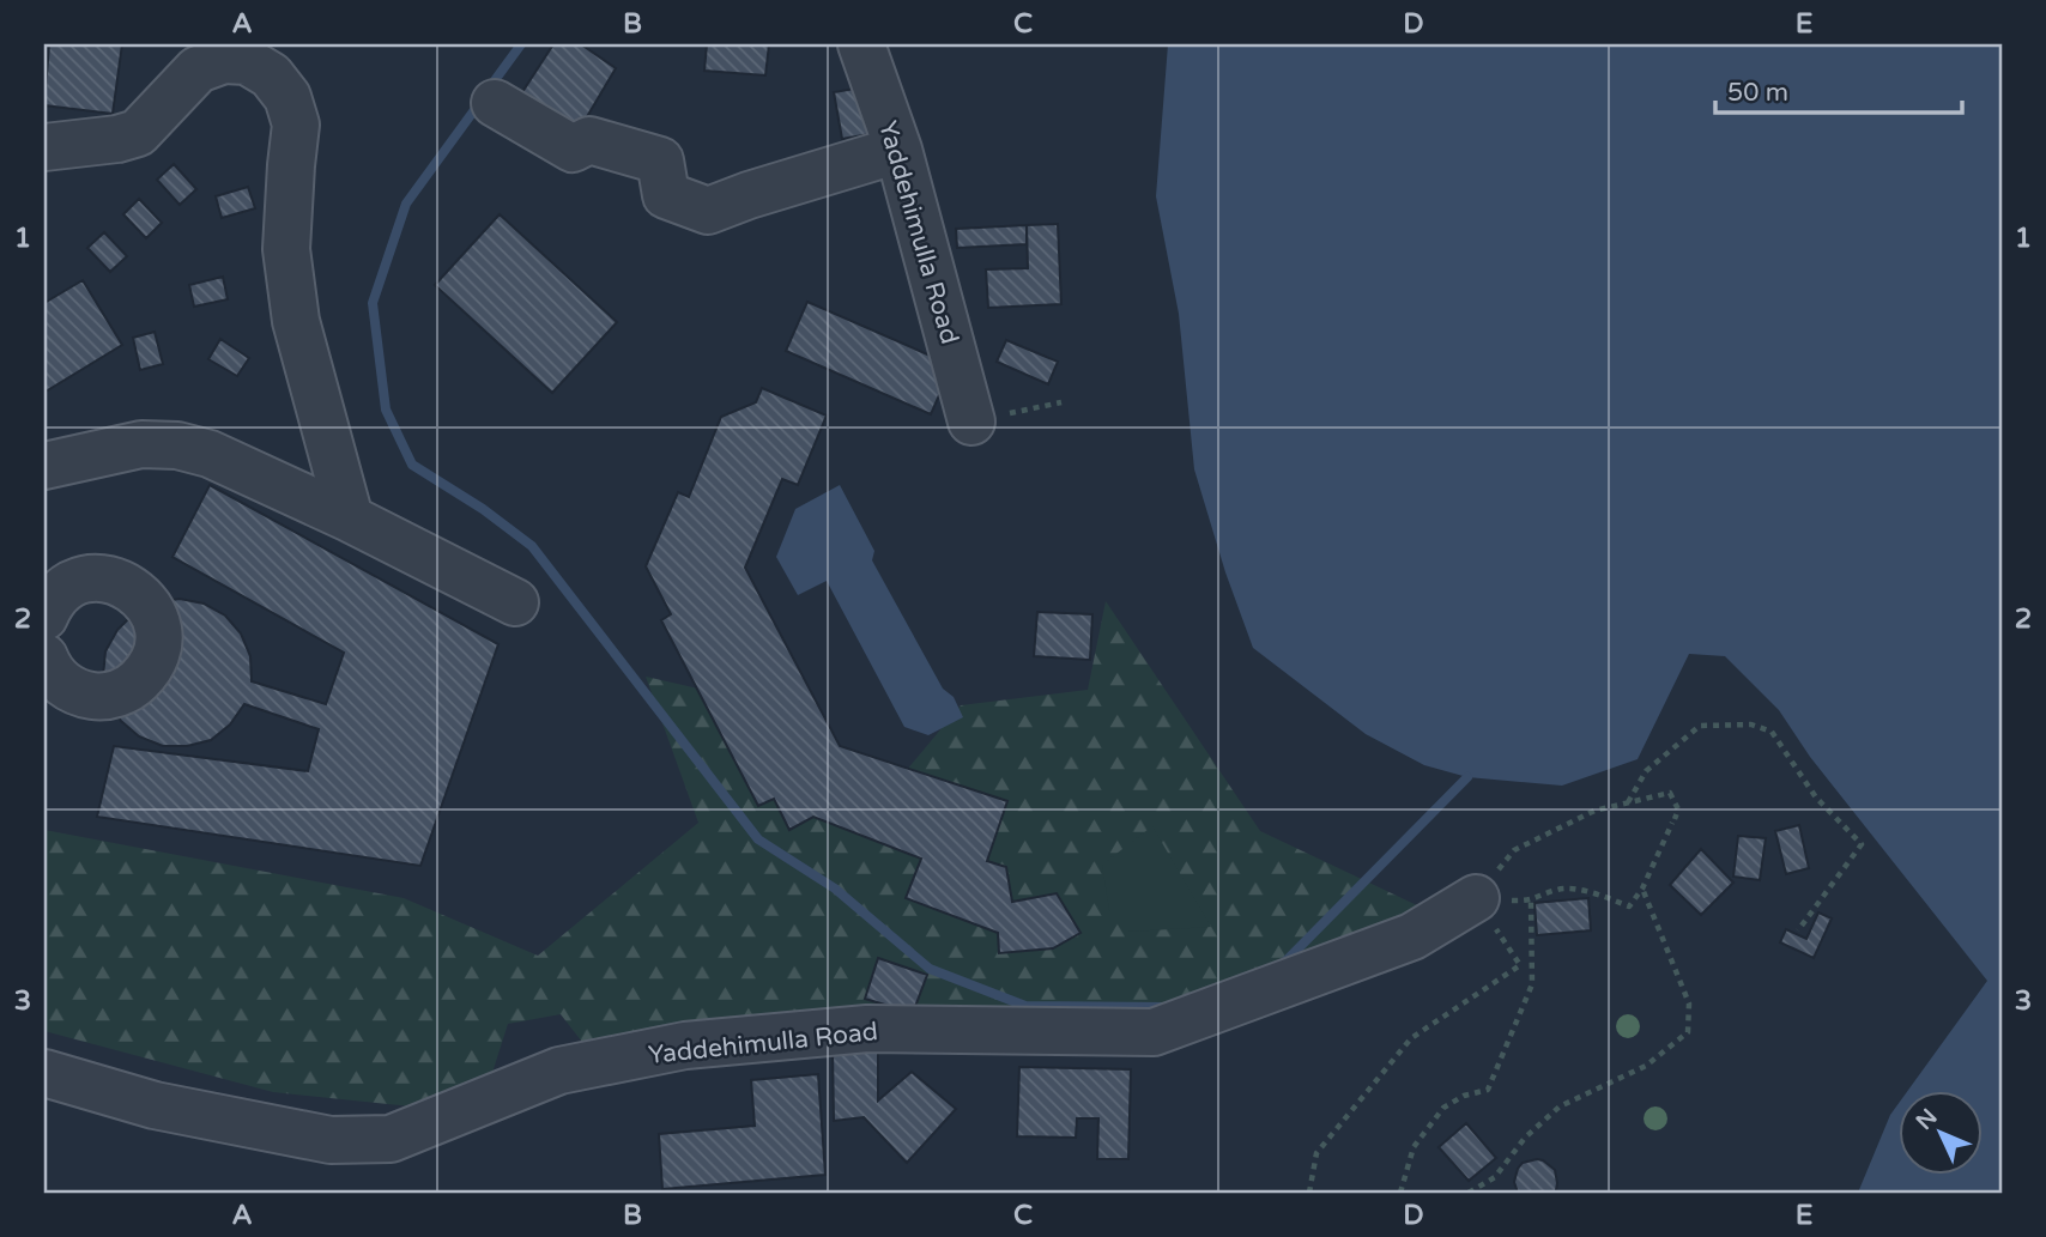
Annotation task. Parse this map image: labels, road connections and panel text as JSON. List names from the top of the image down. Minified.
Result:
{"streets":{"street":["Yaddehimulla Road"]},"scale_bar":"50 m","north":"top left","grid":{"columns":["A","B","C","D","E"],"rows":["1","2","3"]}}
